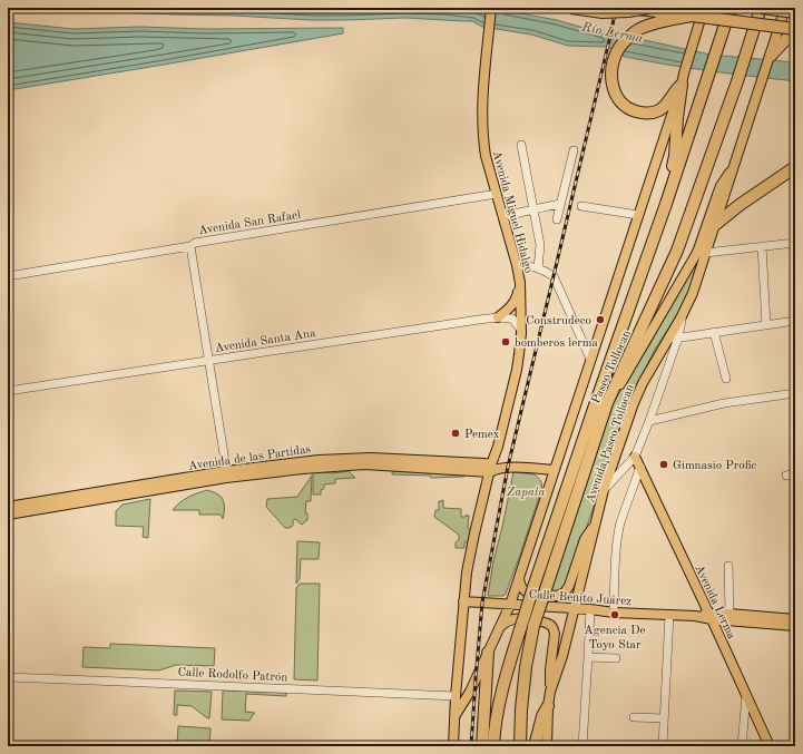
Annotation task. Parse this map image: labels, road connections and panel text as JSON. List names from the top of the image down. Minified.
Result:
{"streets":{"highway":["Paseo Tollocan"],"main road":["Avenida Miguel Hidalgo","Avenida Paseo Tollocan","Avenida de las Partidas","Calle Benito Juárez","Avenida Lerma"],"street":["Avenida San Rafael","Avenida Santa Ana","Calle Rodolfo Patrón"]},"crossings":[["Avenida Miguel Hidalgo","Avenida San Rafael"],["Avenida Miguel Hidalgo","Avenida Santa Ana"],["Avenida Miguel Hidalgo","Avenida de las Partidas"],["Avenida Miguel Hidalgo","Calle Benito Juárez"],["Avenida Paseo Tollocan","Calle Benito Juárez"],["Calle Benito Juárez","Avenida Lerma"]],"water":["Río Lerma"],"parks":["Zapata"],"places":["Construdeco","bomberos lerma","Pemex","Gimnasio Profic","Agencia De Toyo Star"]}
